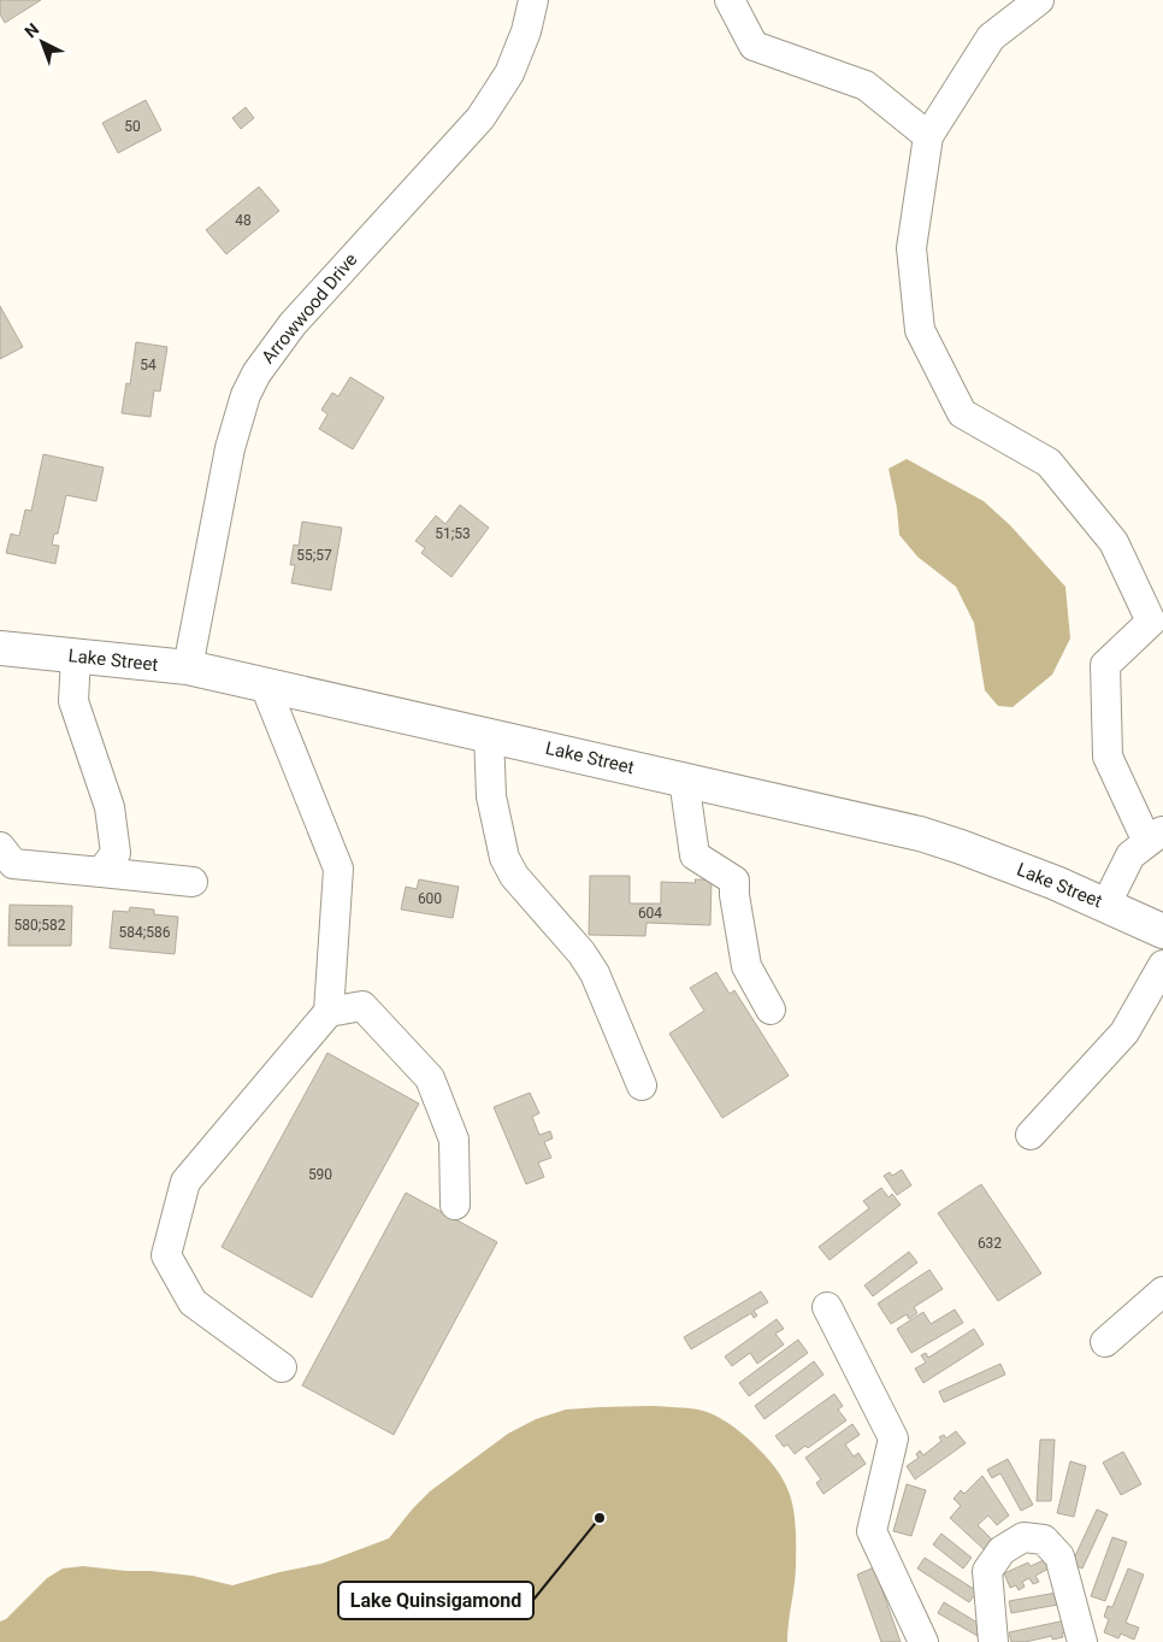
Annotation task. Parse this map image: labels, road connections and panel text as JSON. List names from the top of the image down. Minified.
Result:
{"streets":{"main road":["Lake Street"],"street":["Arrowwood Drive"]},"crossings":[["Arrowwood Drive","Lake Street"]],"places":["Lake Quinsigamond"],"house_numbers":["50","48","54","51;53","55;57","600","604","580;582","584;586","590","632"],"north":"top left"}
